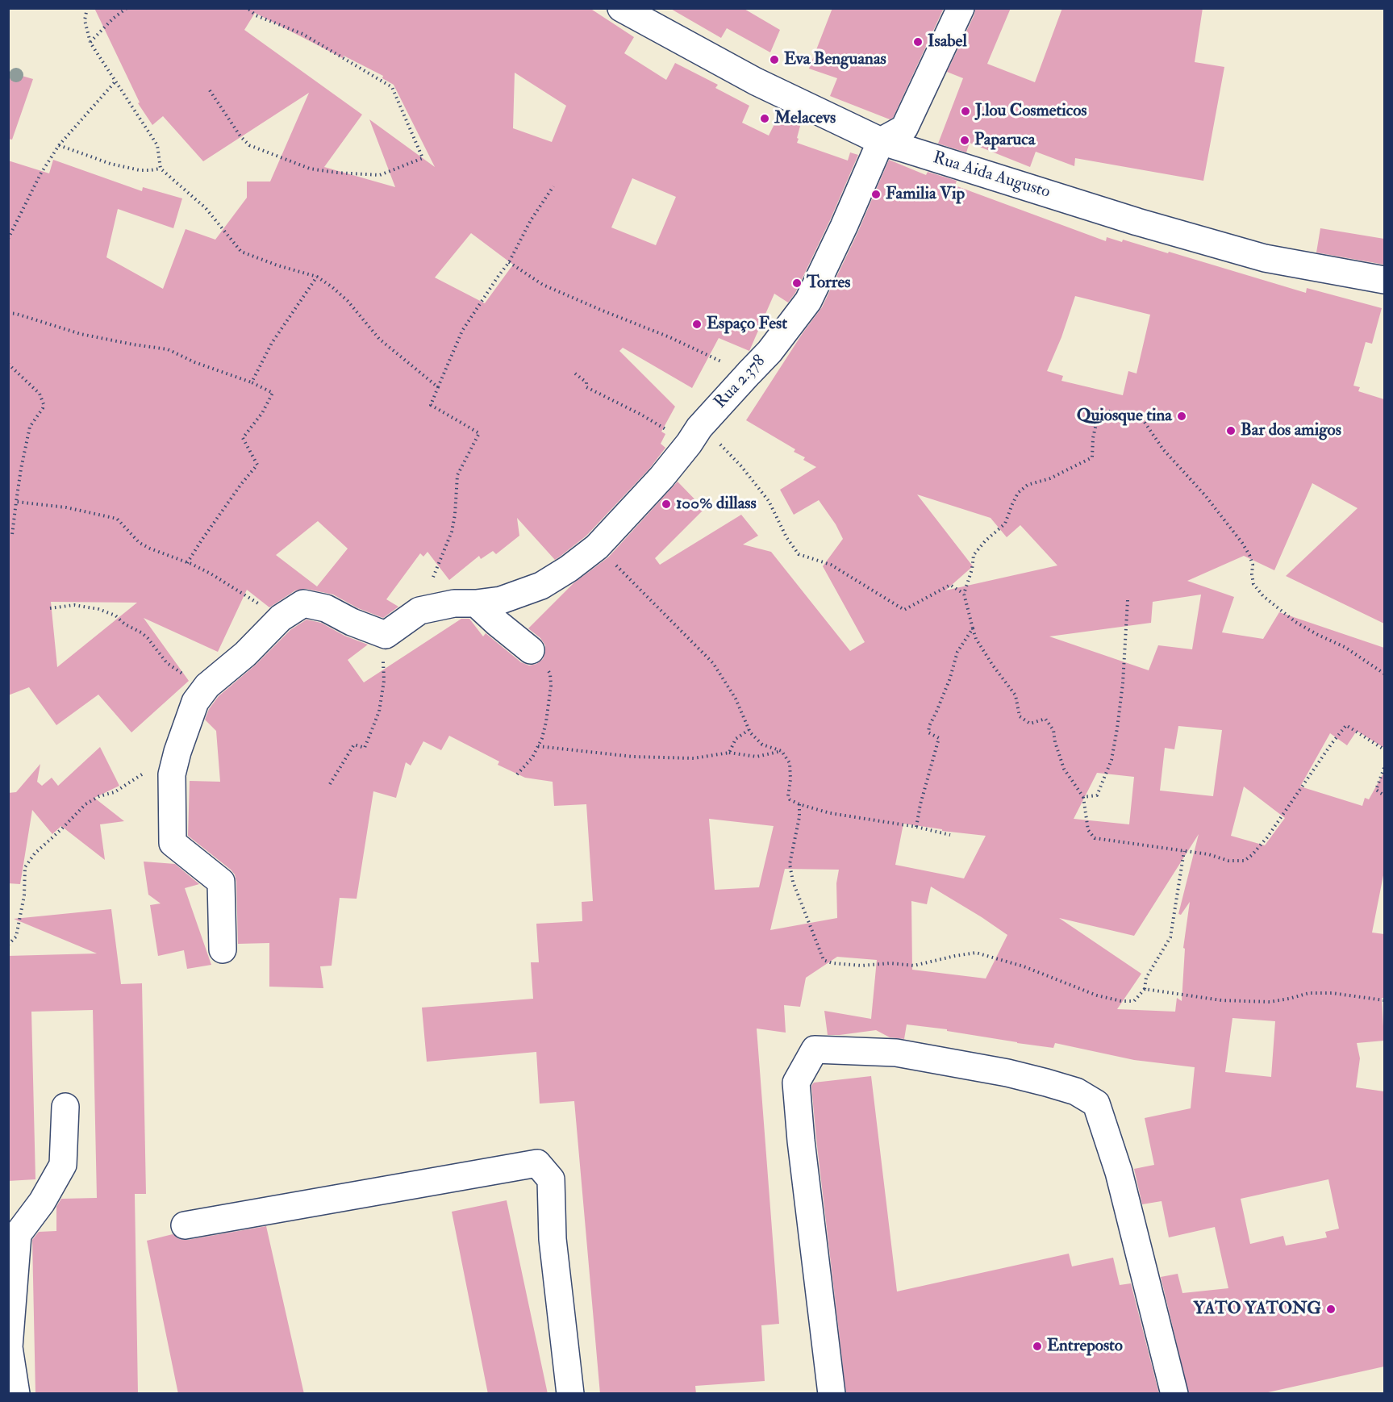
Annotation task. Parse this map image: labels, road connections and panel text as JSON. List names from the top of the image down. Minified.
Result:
{"streets":{"street":["Rua Aida Augusto","Rua 2.378"]},"crossings":[["Rua Aida Augusto","Rua 2.378"]],"places":["Isabel","Eva Benguanas","J.lou Cosmeticos","Melacevs","Paparuca","Familia Vip","Torres","Espaço Fest","Quiosque tina","Bar dos amigos","100% dillass","YATO YATONG","Entreposto"]}
